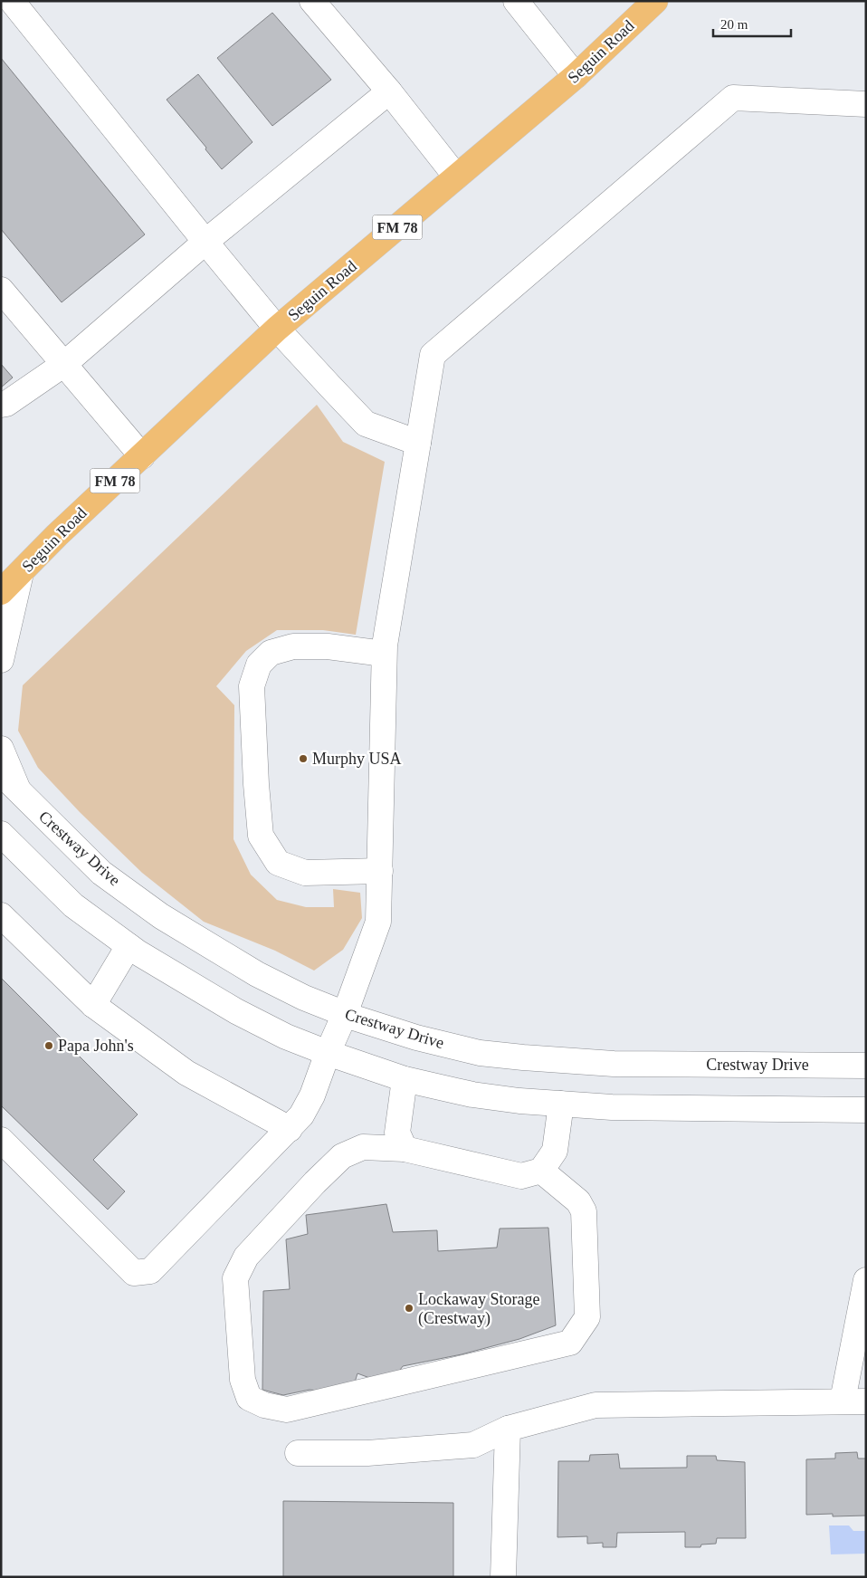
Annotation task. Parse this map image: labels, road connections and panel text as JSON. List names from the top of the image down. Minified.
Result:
{"streets":{"main road":["Seguin Road","FM 78"],"street":["Crestway Drive"]},"places":["Murphy USA","Papa John's","Lockaway Storage (Crestway)"],"scale_bar":"20 m"}
